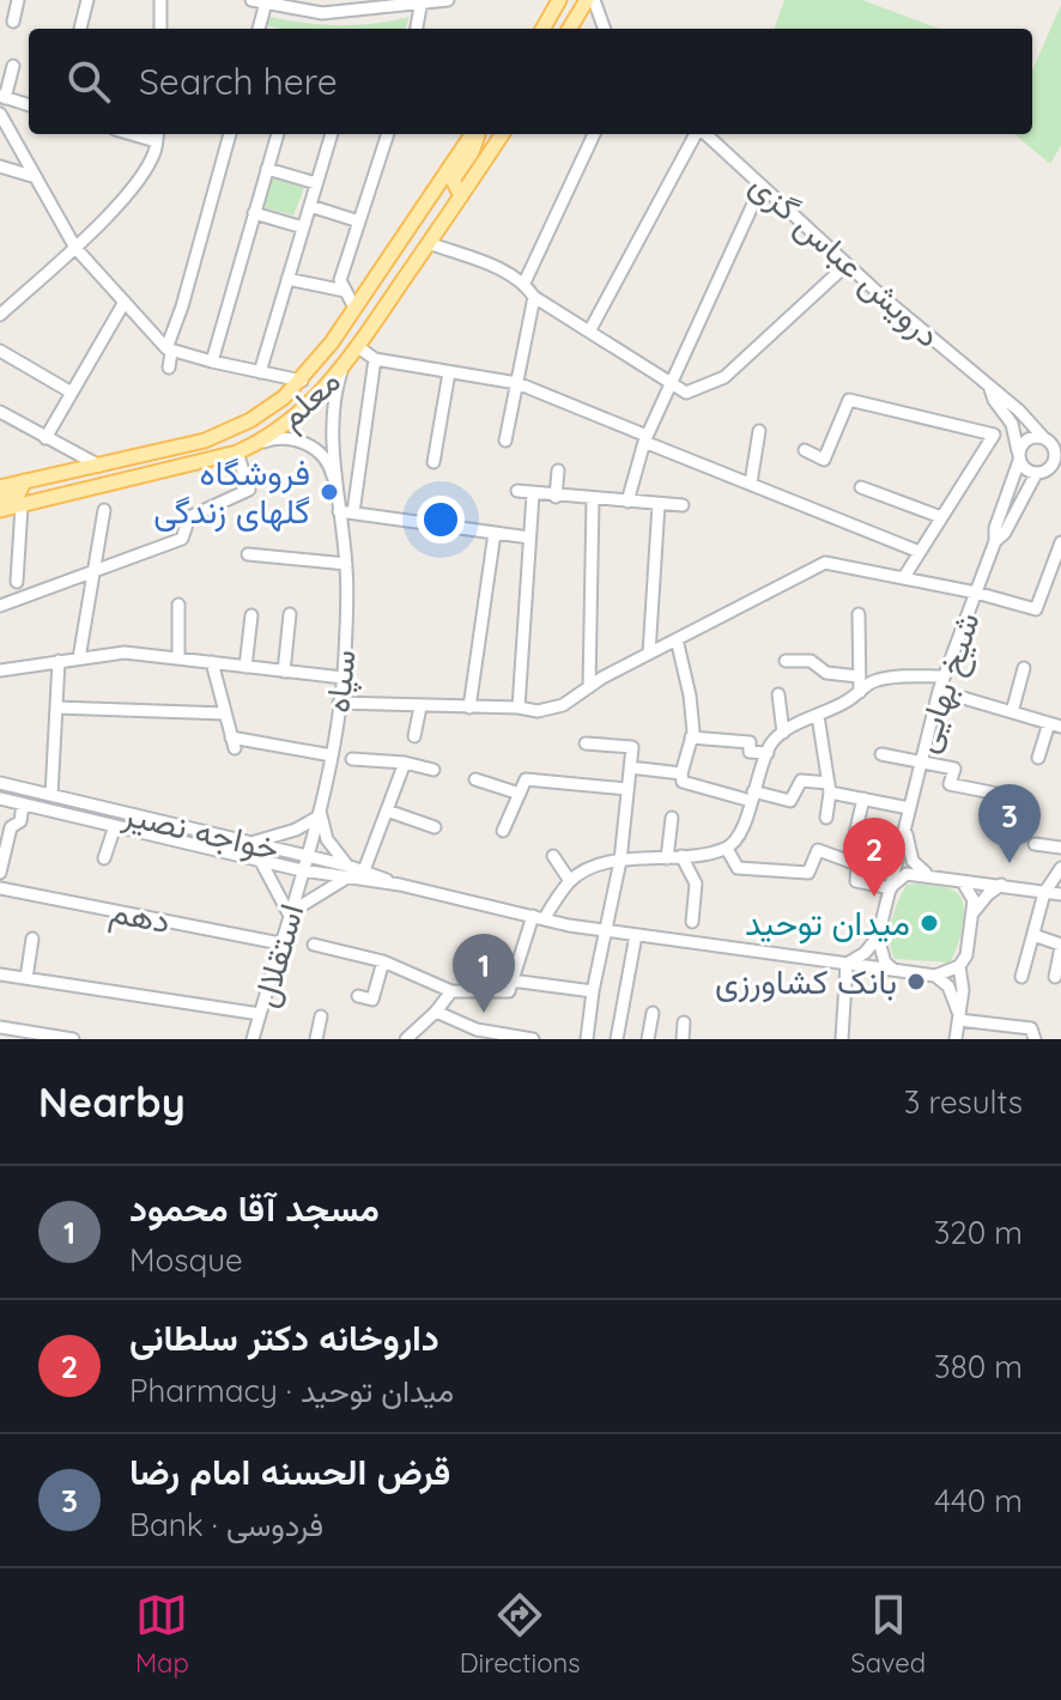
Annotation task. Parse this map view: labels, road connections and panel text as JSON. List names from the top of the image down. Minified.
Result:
{"streets":{"main road":["معلم"],"street":["درویش عباس گزی","سپاه","شیخ بهایی","خواجه نصیر","دهم","استقلال"]},"crossings":[["درویش عباس گزی","شیخ بهایی"],["سپاه","خواجه نصیر"],["سپاه","استقلال"],["شیخ بهایی","خواجه نصیر"],["خواجه نصیر","استقلال"],["دهم","استقلال"]],"places":["فروشگاه گلهای زندگی","میدان توحید","بانک کشاورزی"],"page":{"search":"Search here","pins":["3","2","1"],"heading":["Nearby","3 results"],"list":[{"mark":"1","name":"مسجد آقا محمود","note":"Mosque","value":"320 m"},{"mark":"2","name":"داروخانه دکتر سلطانی","note":"Pharmacy · میدان توحید","value":"380 m"},{"mark":"3","name":"قرض الحسنه امام رضا","note":"Bank · فردوسی","value":"440 m"}],"nav":["Map","Directions","Saved"]}}
